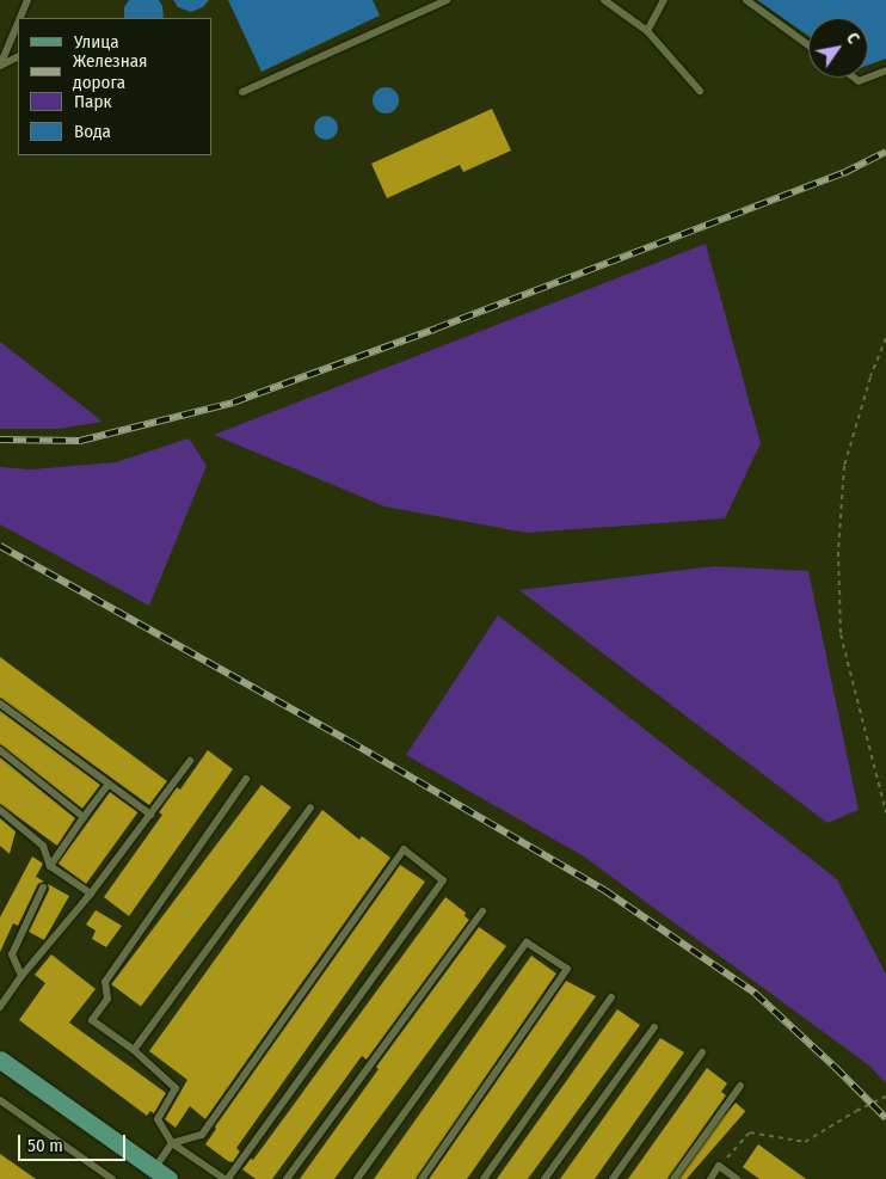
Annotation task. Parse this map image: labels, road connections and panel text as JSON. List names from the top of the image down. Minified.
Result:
{"legend":["Улица","Железная дорога","Парк","Вода"],"scale_bar":"50 m","north":"top right"}
